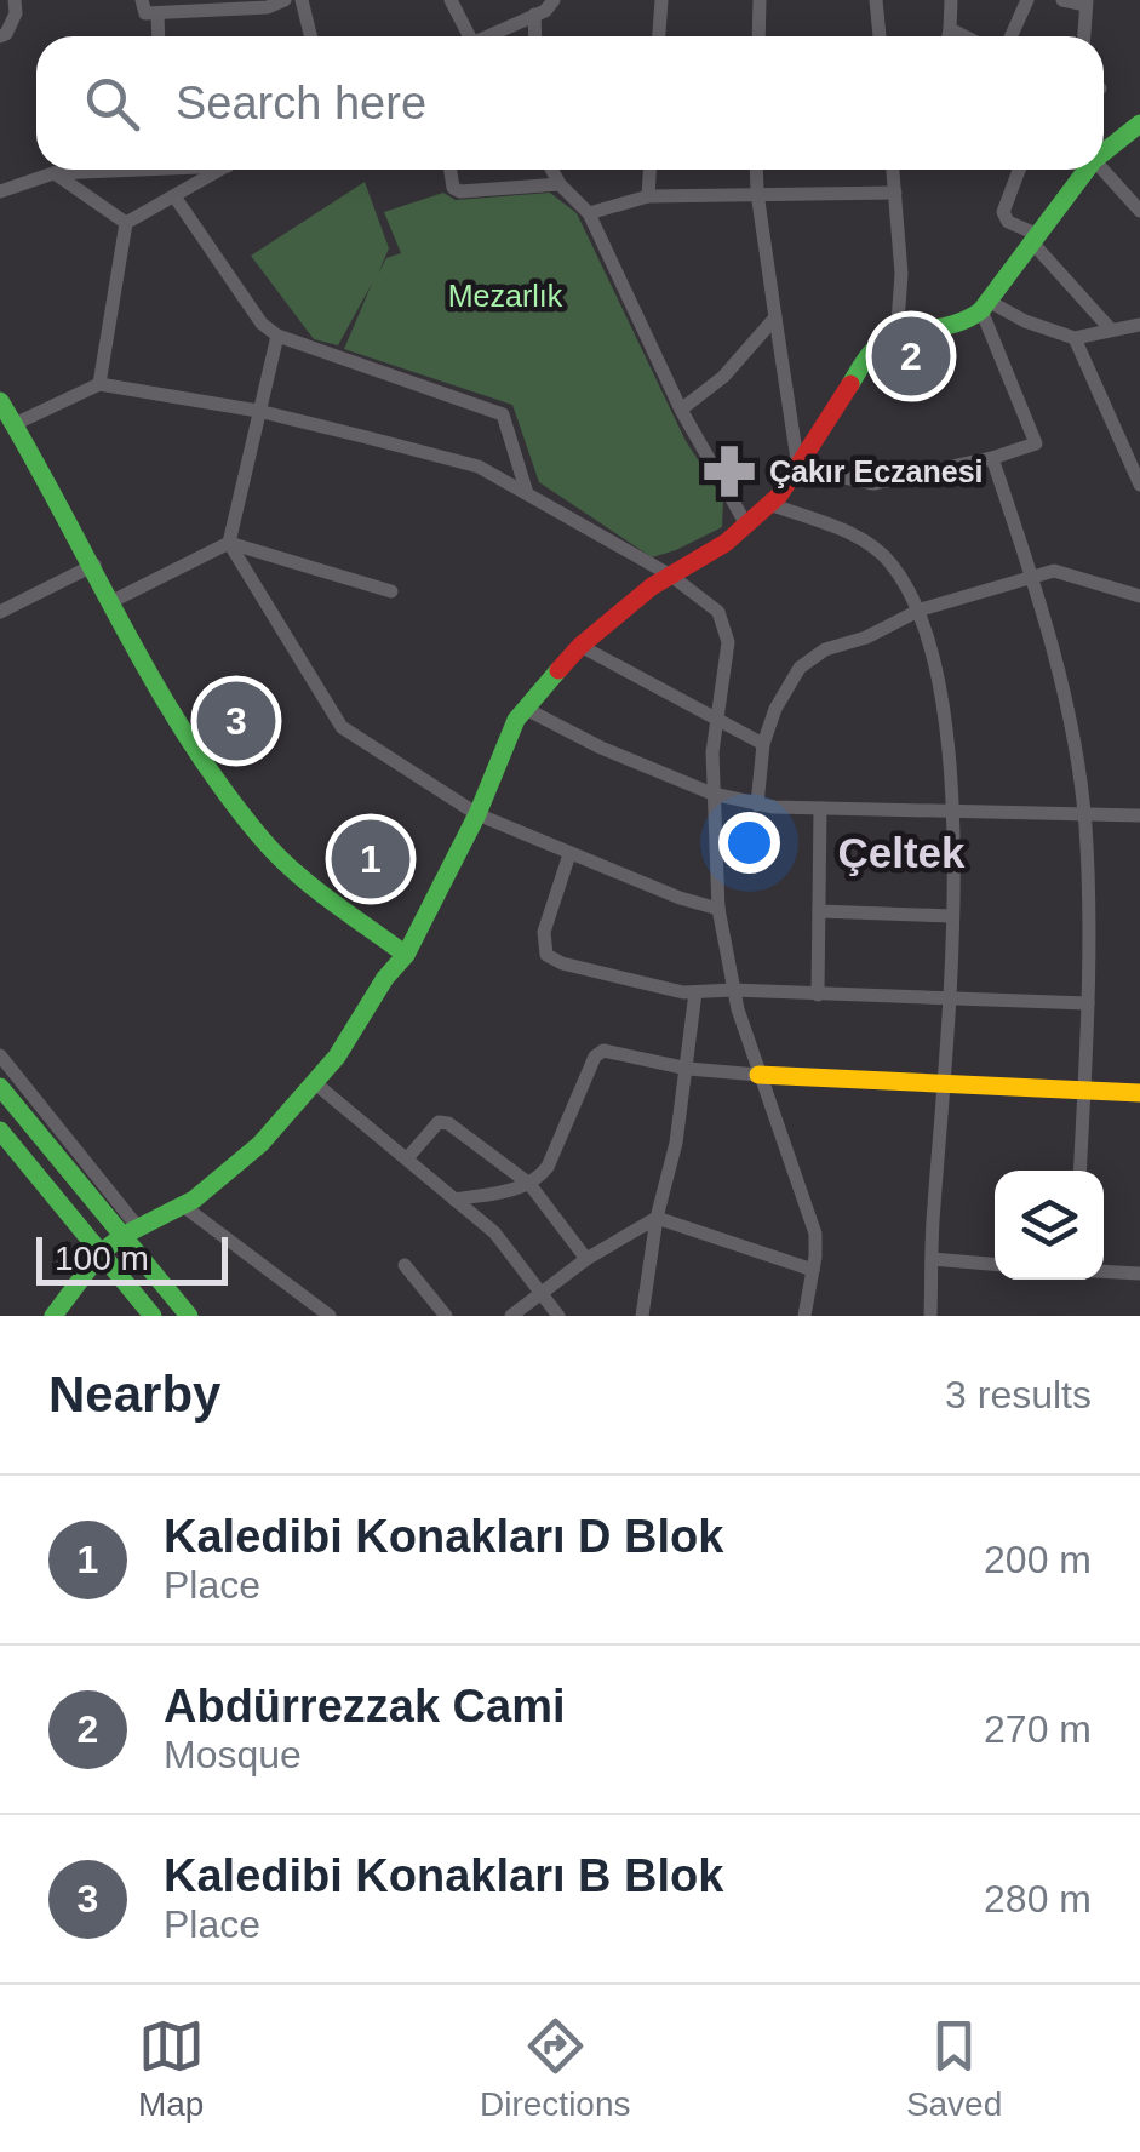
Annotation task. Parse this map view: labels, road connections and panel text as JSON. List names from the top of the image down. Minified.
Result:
{"districts":["Çeltek"],"parks":["Mezarlık"],"places":{"pharmacy":["Çakır Eczanesi"]},"scale_bar":"100 m","page":{"search":"Search here","pins":["2","3","1"],"scale":"100 m","heading":["Nearby","3 results"],"list":[{"mark":"1","name":"Kaledibi Konakları D Blok","note":"Place","value":"200 m"},{"mark":"2","name":"Abdürrezzak Cami","note":"Mosque","value":"270 m"},{"mark":"3","name":"Kaledibi Konakları B Blok","note":"Place","value":"280 m"}],"nav":["Map","Directions","Saved"]}}
